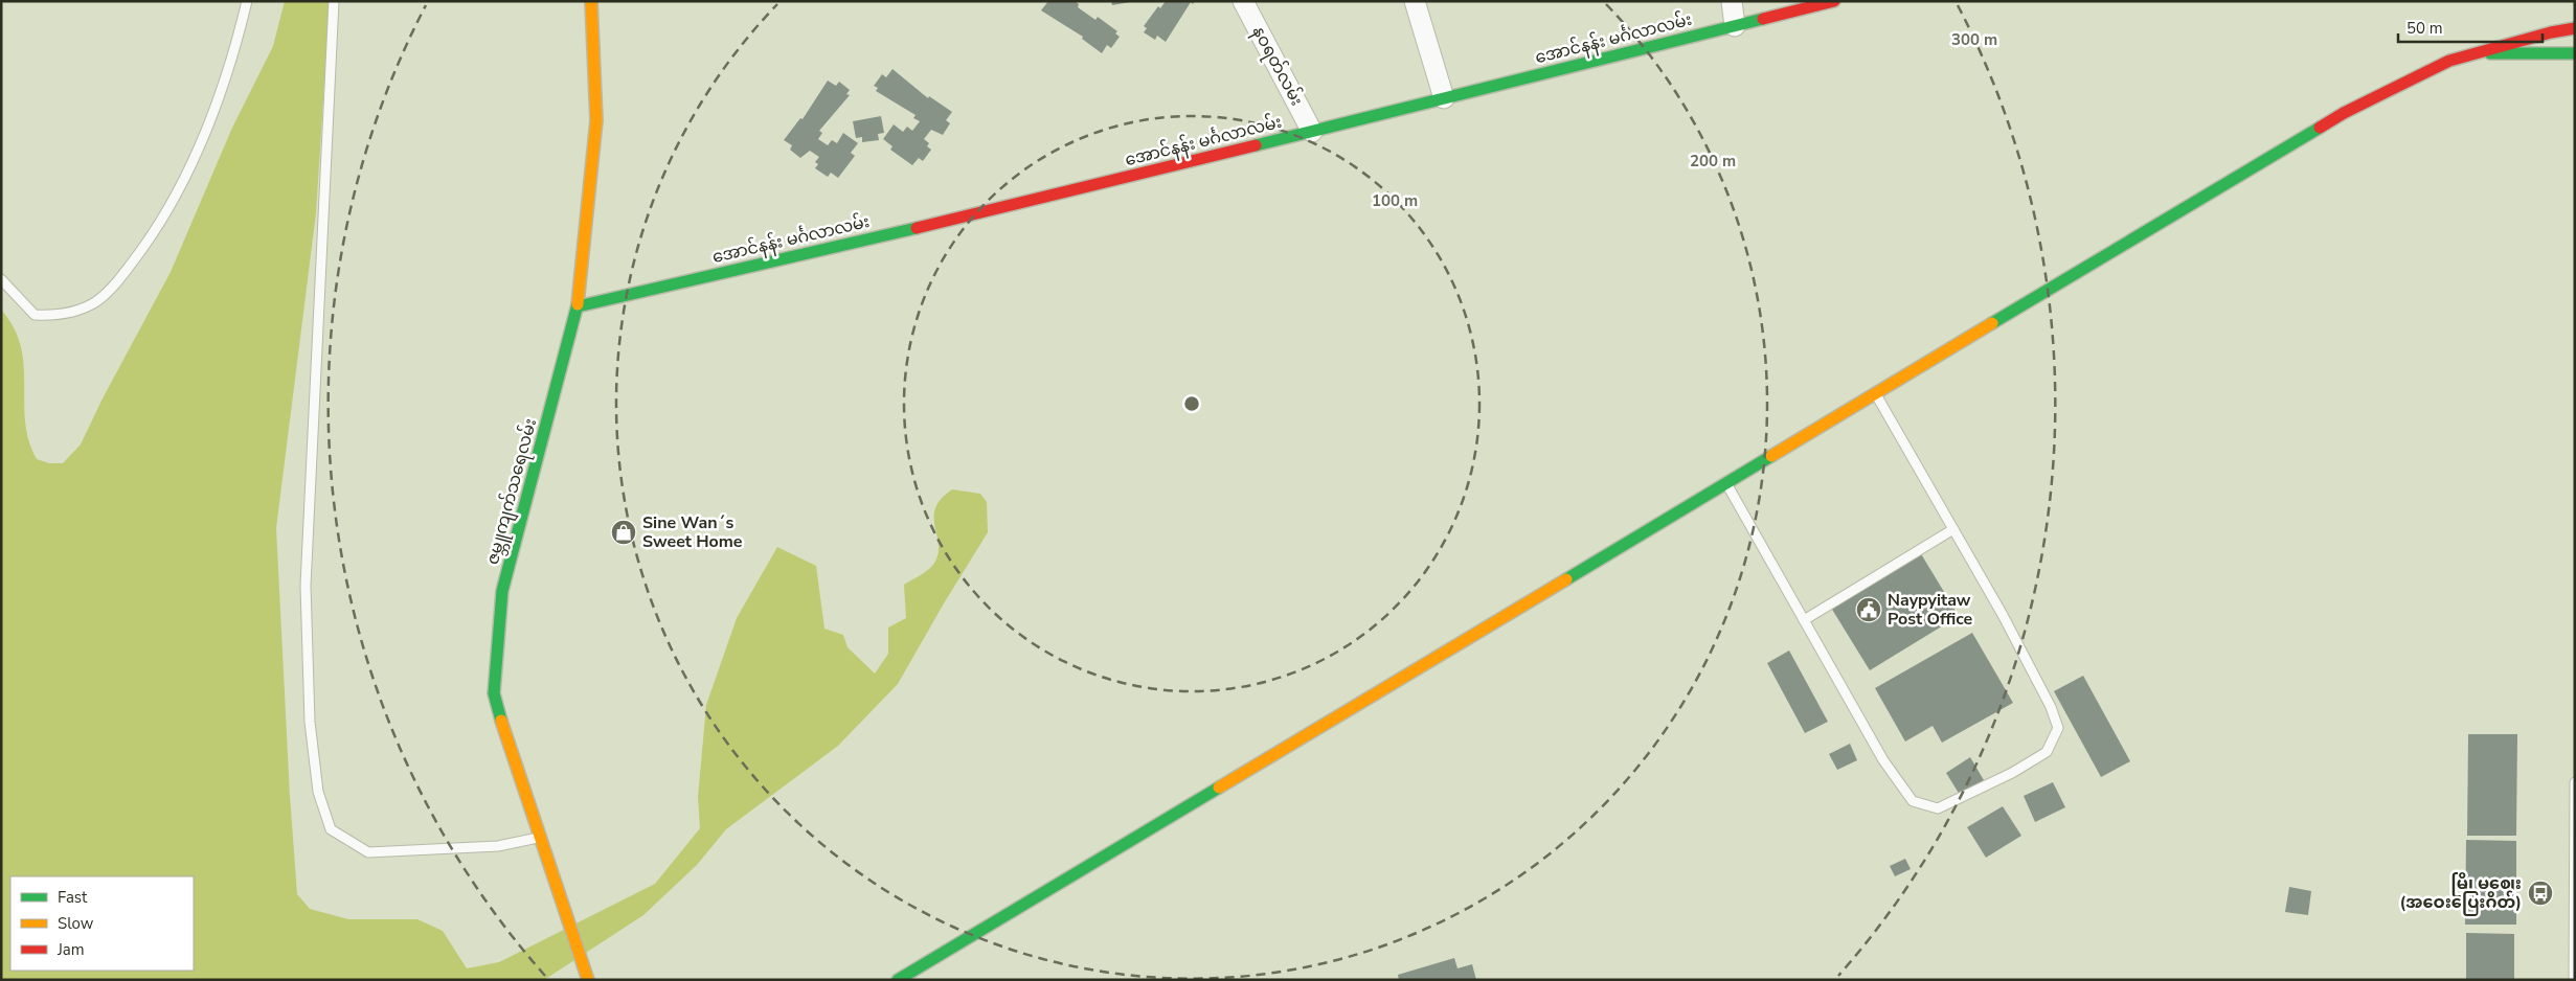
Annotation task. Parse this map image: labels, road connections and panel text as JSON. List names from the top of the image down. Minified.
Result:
{"streets":{"main road":["အောင်နန်း မင်္ဂလာလမ်း","ဇမ္ဘူကျက်သရေလမ်း"],"street":["နဝရတ်လမ်း"]},"crossings":[["အောင်နန်း မင်္ဂလာလမ်း","နဝရတ်လမ်း"],["အောင်နန်း မင်္ဂလာလမ်း","ဇမ္ဘူကျက်သရေလမ်း"]],"places":{"shop":["Sine Wan´s Sweet Home"],"public building":["Naypyitaw Post Office"],"bus stop":["မြို့မဈေး (အဝေးပြေးဂိတ်)"]},"legend":["Fast","Slow","Jam"],"scale_bar":"50 m","rings":["300 m","200 m","100 m"]}
